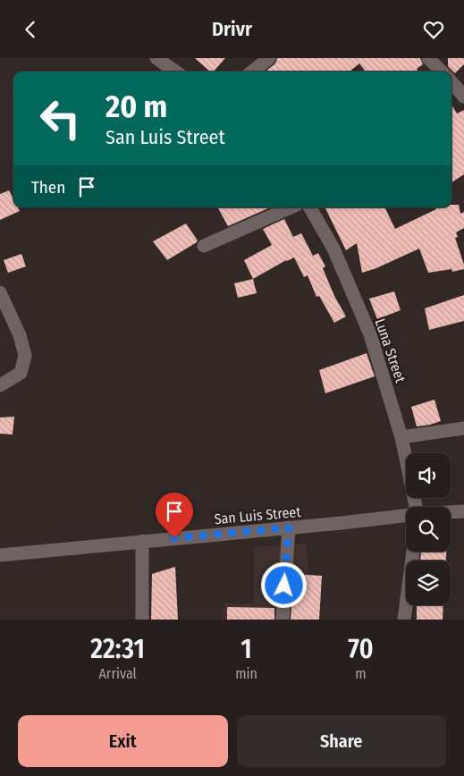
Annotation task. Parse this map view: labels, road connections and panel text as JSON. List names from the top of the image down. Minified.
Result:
{"streets":{"street":["Luna Street","San Luis Street"]},"page":{"header":"Drivr","turn":["20 m","San Luis Street"],"then":"Then","eta":["22:31","Arrival","1","min","70","m"],"buttons":["Exit","Share"]}}
